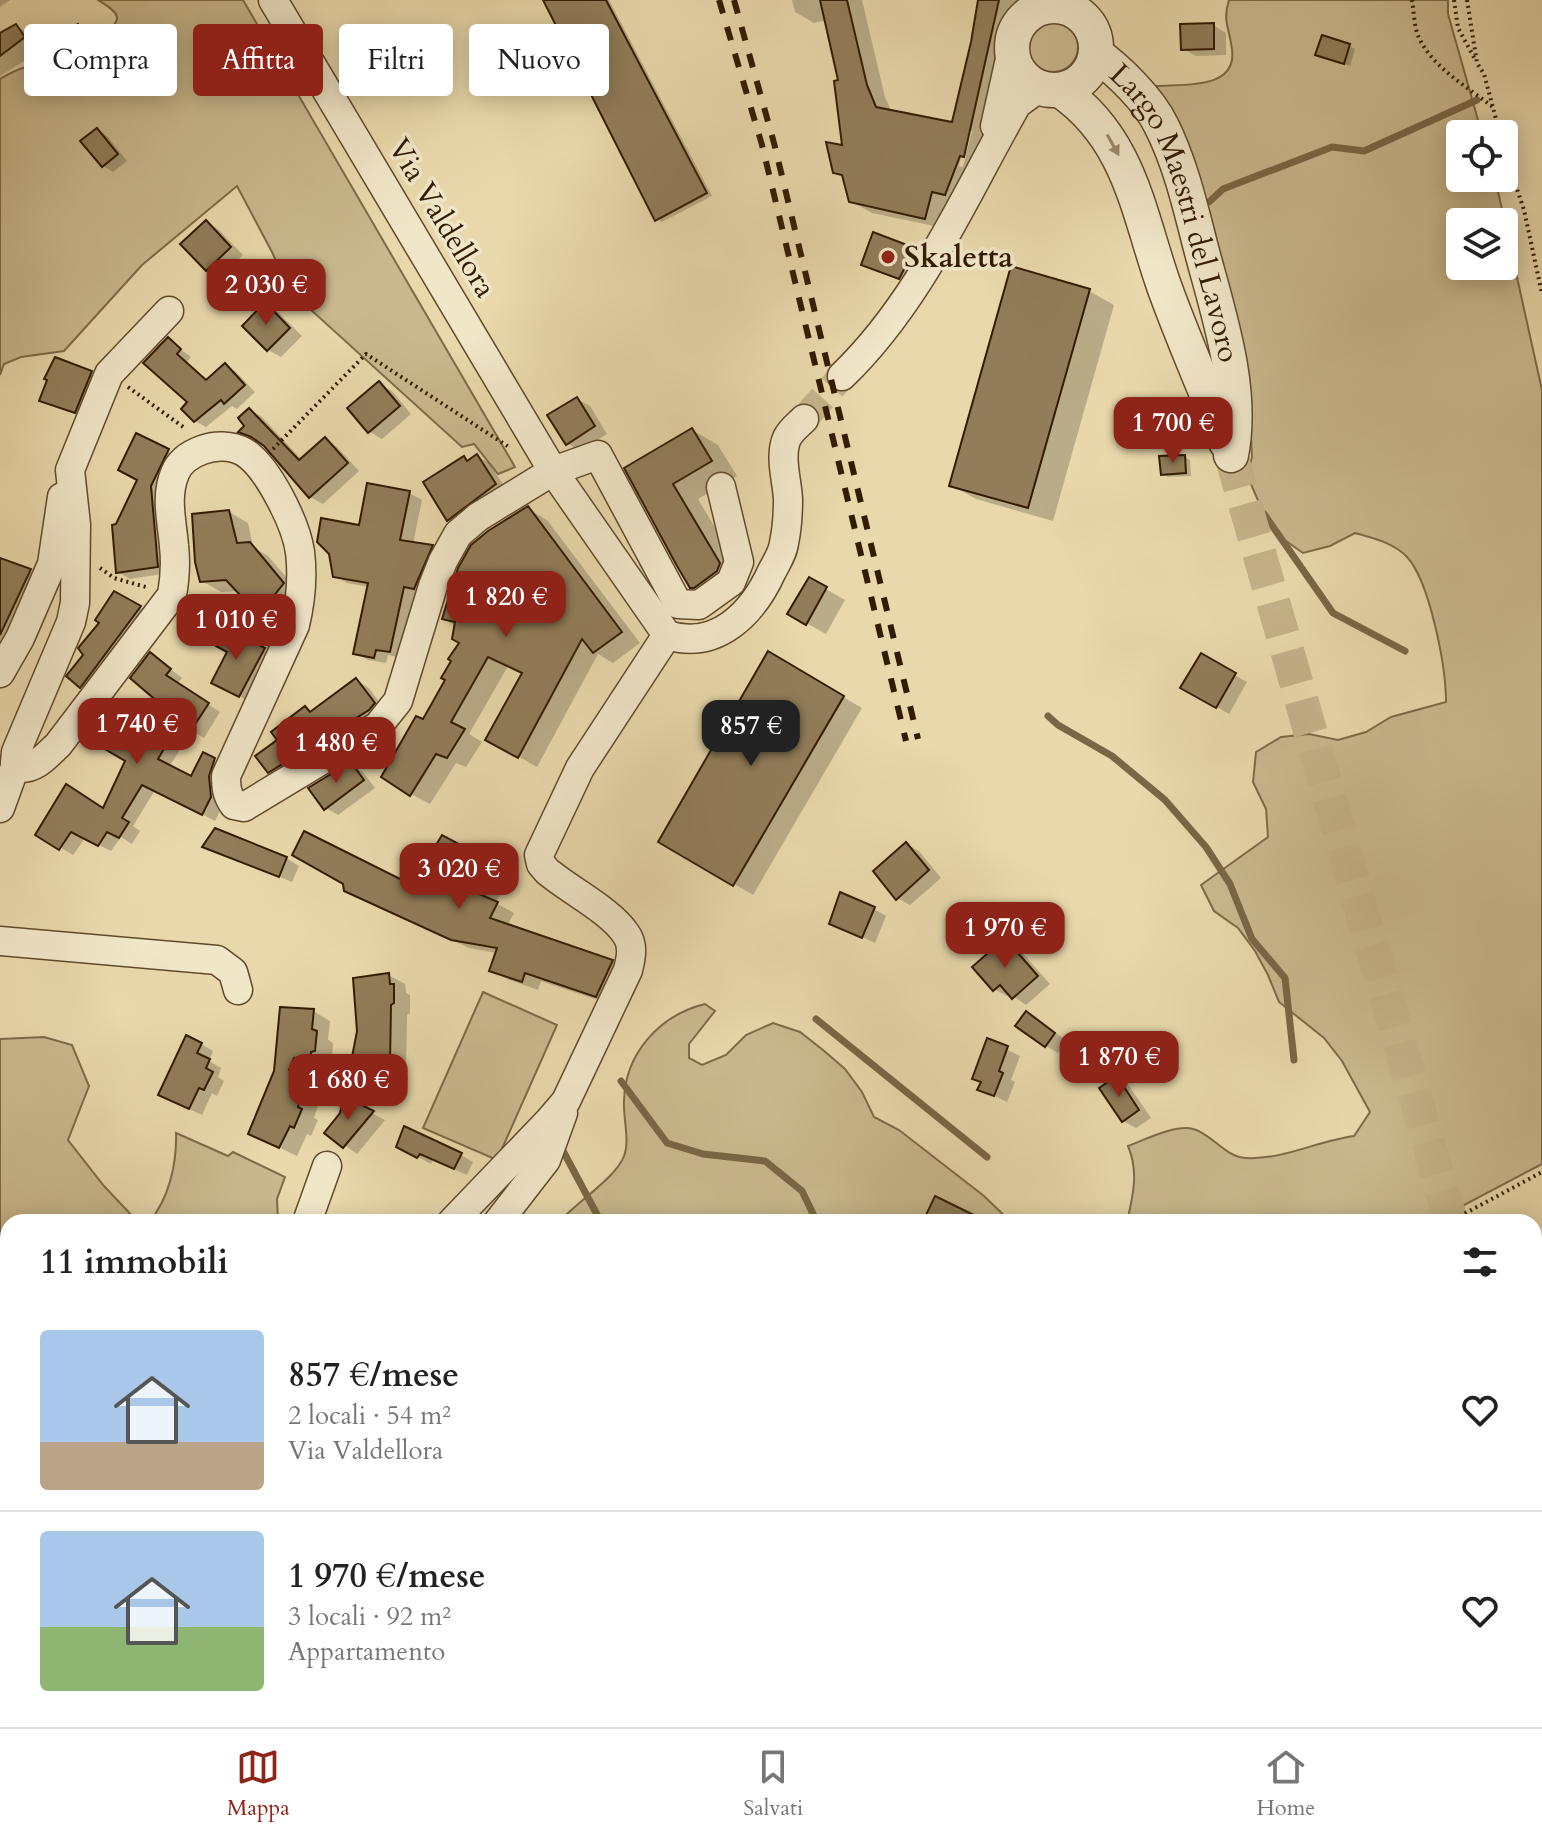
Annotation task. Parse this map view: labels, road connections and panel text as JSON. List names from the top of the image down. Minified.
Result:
{"streets":{"street":["Via Valdellora","Largo Maestri del Lavoro"]},"places":["Skaletta"],"page":{"chip":["Compra","Affitta","Filtri","Nuovo"],"price":["2 030 €","1 700 €","1 820 €","1 010 €","1 740 €","857 €","1 480 €","3 020 €","1 970 €","1 870 €","1 680 €"],"heading":"11 immobili","list":[{"name":"857 €/mese","note":"2 locali · 54 m² · Via Valdellora"},{"name":"1 970 €/mese","note":"3 locali · 92 m² · Appartamento"}],"tabs":["Mappa","Salvati","Home"]}}
